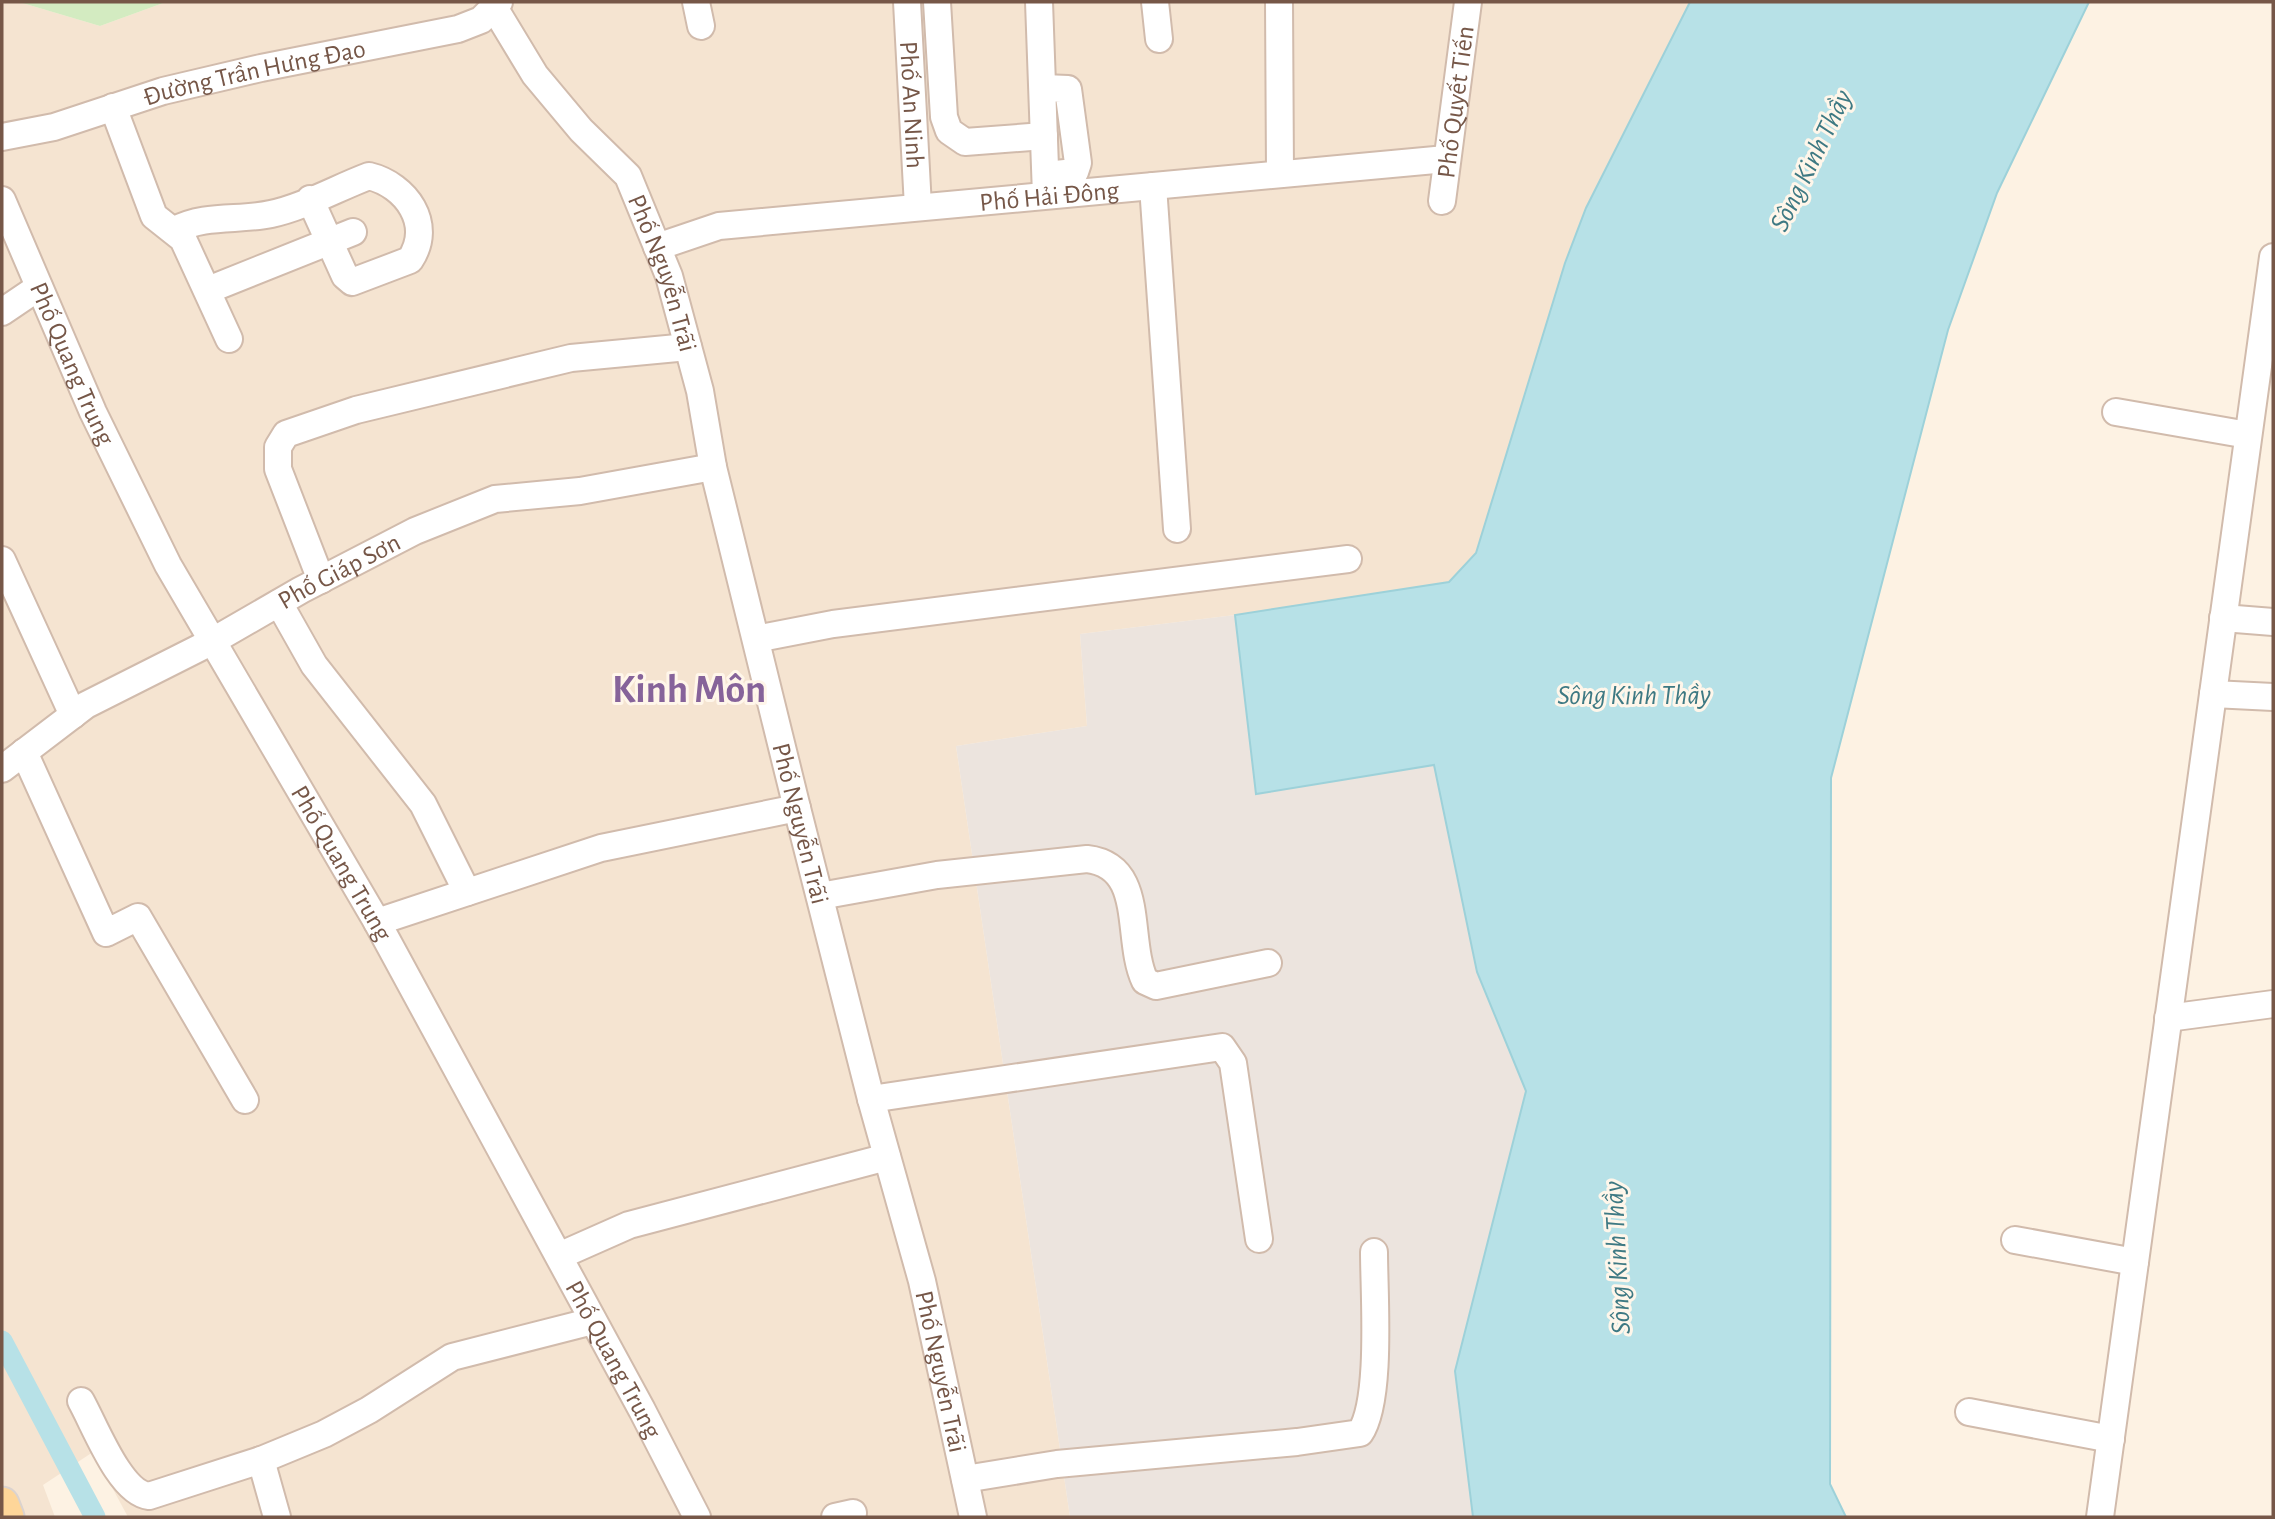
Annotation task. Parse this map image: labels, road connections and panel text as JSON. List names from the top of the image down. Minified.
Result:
{"streets":{"street":["Đường Trần Hưng Đạo","Phố Quyết Tiến","Phố An Ninh","Phố Hải Đông","Phố Nguyễn Trãi","Phố Quang Trung","Phố Giáp Sơn"]},"crossings":[["Đường Trần Hưng Đạo","Phố Nguyễn Trãi"],["Phố Quyết Tiến","Phố Hải Đông"],["Phố An Ninh","Phố Hải Đông"],["Phố Hải Đông","Phố Nguyễn Trãi"],["Phố Nguyễn Trãi","Phố Giáp Sơn"],["Phố Quang Trung","Phố Giáp Sơn"]],"districts":["Kinh Môn"],"water":["Sông Kinh Thầy"]}
